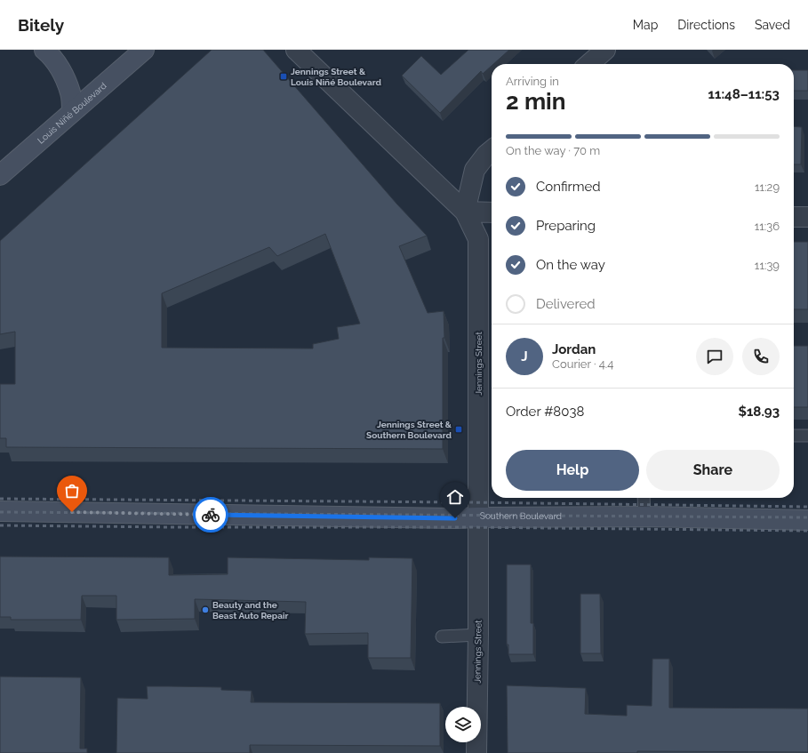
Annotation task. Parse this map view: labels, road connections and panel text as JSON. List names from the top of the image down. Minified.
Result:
{"streets":{"main road":["Louis Niñé Boulevard","Southern Boulevard"],"street":["Jennings Street"]},"crossings":[["Jennings Street","Southern Boulevard"]],"places":{"transit":["Jennings Street & Louis Niñé Boulevard","Jennings Street & Southern Boulevard"],"other":["Beauty and the Beast Auto Repair"]},"page":{"header":"Bitely","nav":["Map","Directions","Saved"],"heading":["2 min","Arriving in","11:48–11:53"],"panel":["Jordan","Courier · 4.4","Order #8038","$18.93"],"bar":"On the way · 70 m","list":[["Confirmed","11:29"],["Preparing","11:36"],["On the way","11:39"],"Delivered"],"round":"J","buttons":["Help","Share"]}}
